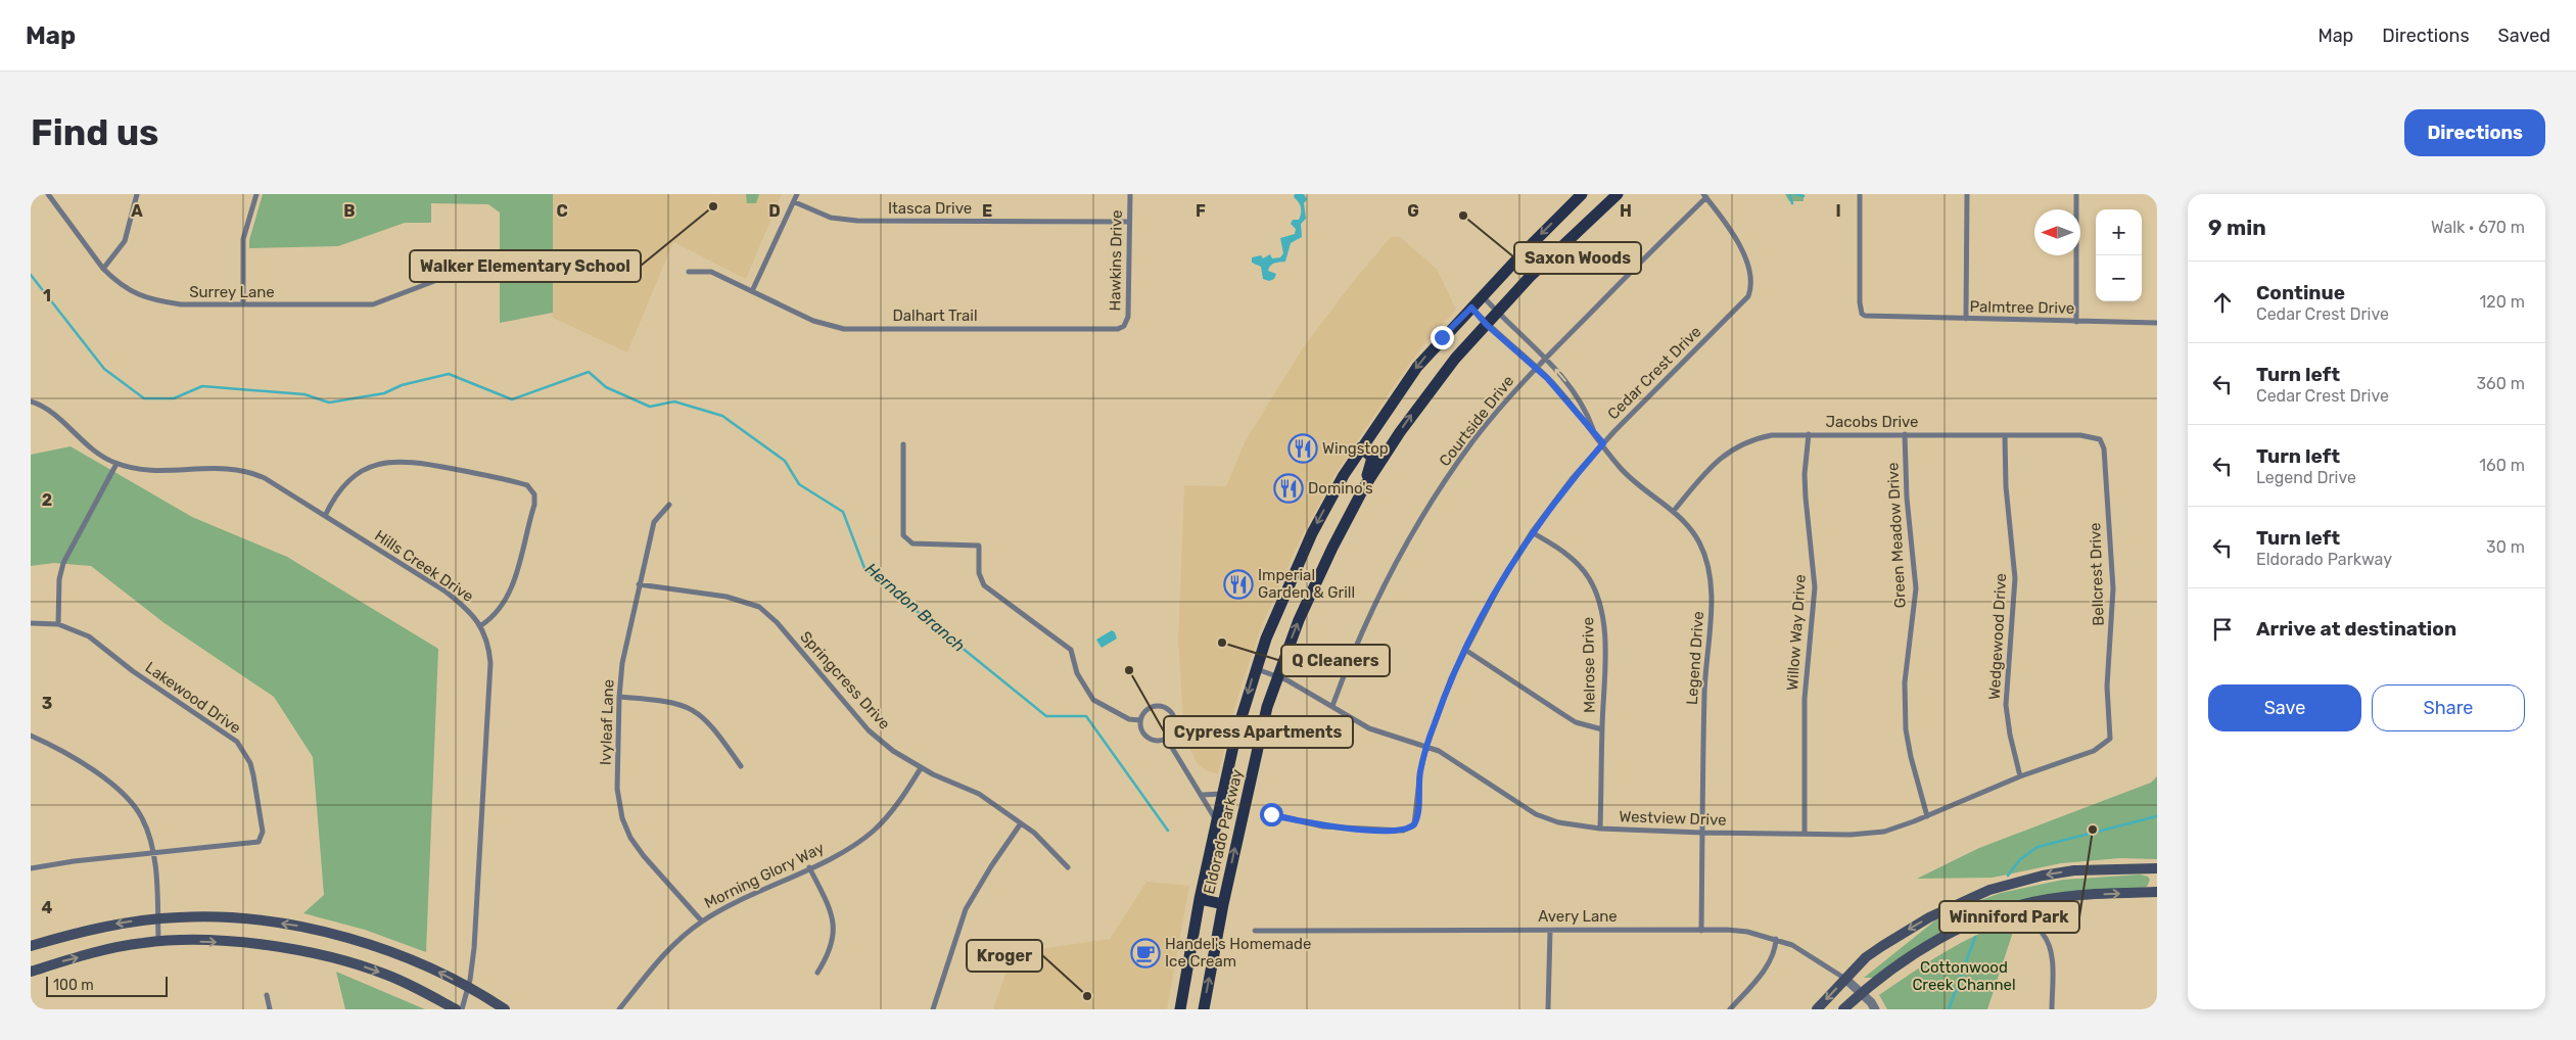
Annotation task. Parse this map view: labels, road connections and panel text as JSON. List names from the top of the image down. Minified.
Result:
{"streets":{"main road":["Eldorado Parkway"],"street":["Itasca Drive","Hawkins Drive","Surrey Lane","Palmtree Drive","Dalhart Trail","Cedar Crest Drive","Courtside Drive","Jacobs Drive","Green Meadow Drive","Hills Creek Drive","Bellcrest Drive","Willow Way Drive","Wedgewood Drive","Legend Drive","Melrose Drive","Springcress Drive","Lakewood Drive","Ivyleaf Lane","Westview Drive","Morning Glory Way","Avery Lane"]},"crossings":[["Itasca Drive","Hawkins Drive"],["Hawkins Drive","Dalhart Trail"],["Cedar Crest Drive","Courtside Drive"],["Cedar Crest Drive","Legend Drive"],["Cedar Crest Drive","Melrose Drive"],["Cedar Crest Drive","Westview Drive"],["Courtside Drive","Legend Drive"],["Courtside Drive","Westview Drive"],["Jacobs Drive","Green Meadow Drive"],["Jacobs Drive","Bellcrest Drive"],["Jacobs Drive","Willow Way Drive"],["Jacobs Drive","Wedgewood Drive"],["Jacobs Drive","Legend Drive"],["Green Meadow Drive","Westview Drive"],["Bellcrest Drive","Westview Drive"],["Willow Way Drive","Westview Drive"],["Wedgewood Drive","Westview Drive"],["Legend Drive","Westview Drive"],["Legend Drive","Eldorado Parkway"],["Legend Drive","Avery Lane"],["Melrose Drive","Westview Drive"],["Springcress Drive","Ivyleaf Lane"],["Springcress Drive","Morning Glory Way"],["Ivyleaf Lane","Morning Glory Way"],["Westview Drive","Eldorado Parkway"]],"water":["Herndon Branch"],"parks":["Cottonwood Creek Channel"],"places":{"other":["Walker Elementary School","Saxon Woods","Q Cleaners","Cypress Apartments","Winniford Park","Kroger"],"restaurant":["Wingstop","Domino's","Imperial Garden & Grill"],"cafe":["Handel's Homemade Ice Cream"]},"scale_bar":"100 m","north":"left","page":{"header":"Map","nav":["Map","Directions","Saved"],"buttons":["Directions",["Save","Share"]],"title":"Find us","heading":["9 min","Walk · 670 m"],"map_buttons":["+","−"],"list":[["Continue","Cedar Crest Drive","120 m"],["Turn left","Cedar Crest Drive","360 m"],["Turn left","Legend Drive","160 m"],["Turn left","Eldorado Parkway","30 m"],"Arrive at destination"],"scale":"100 m"},"grid":{"columns":["A","B","C","D","E","F","G","H","I"],"rows":["1","2","3","4"]}}
